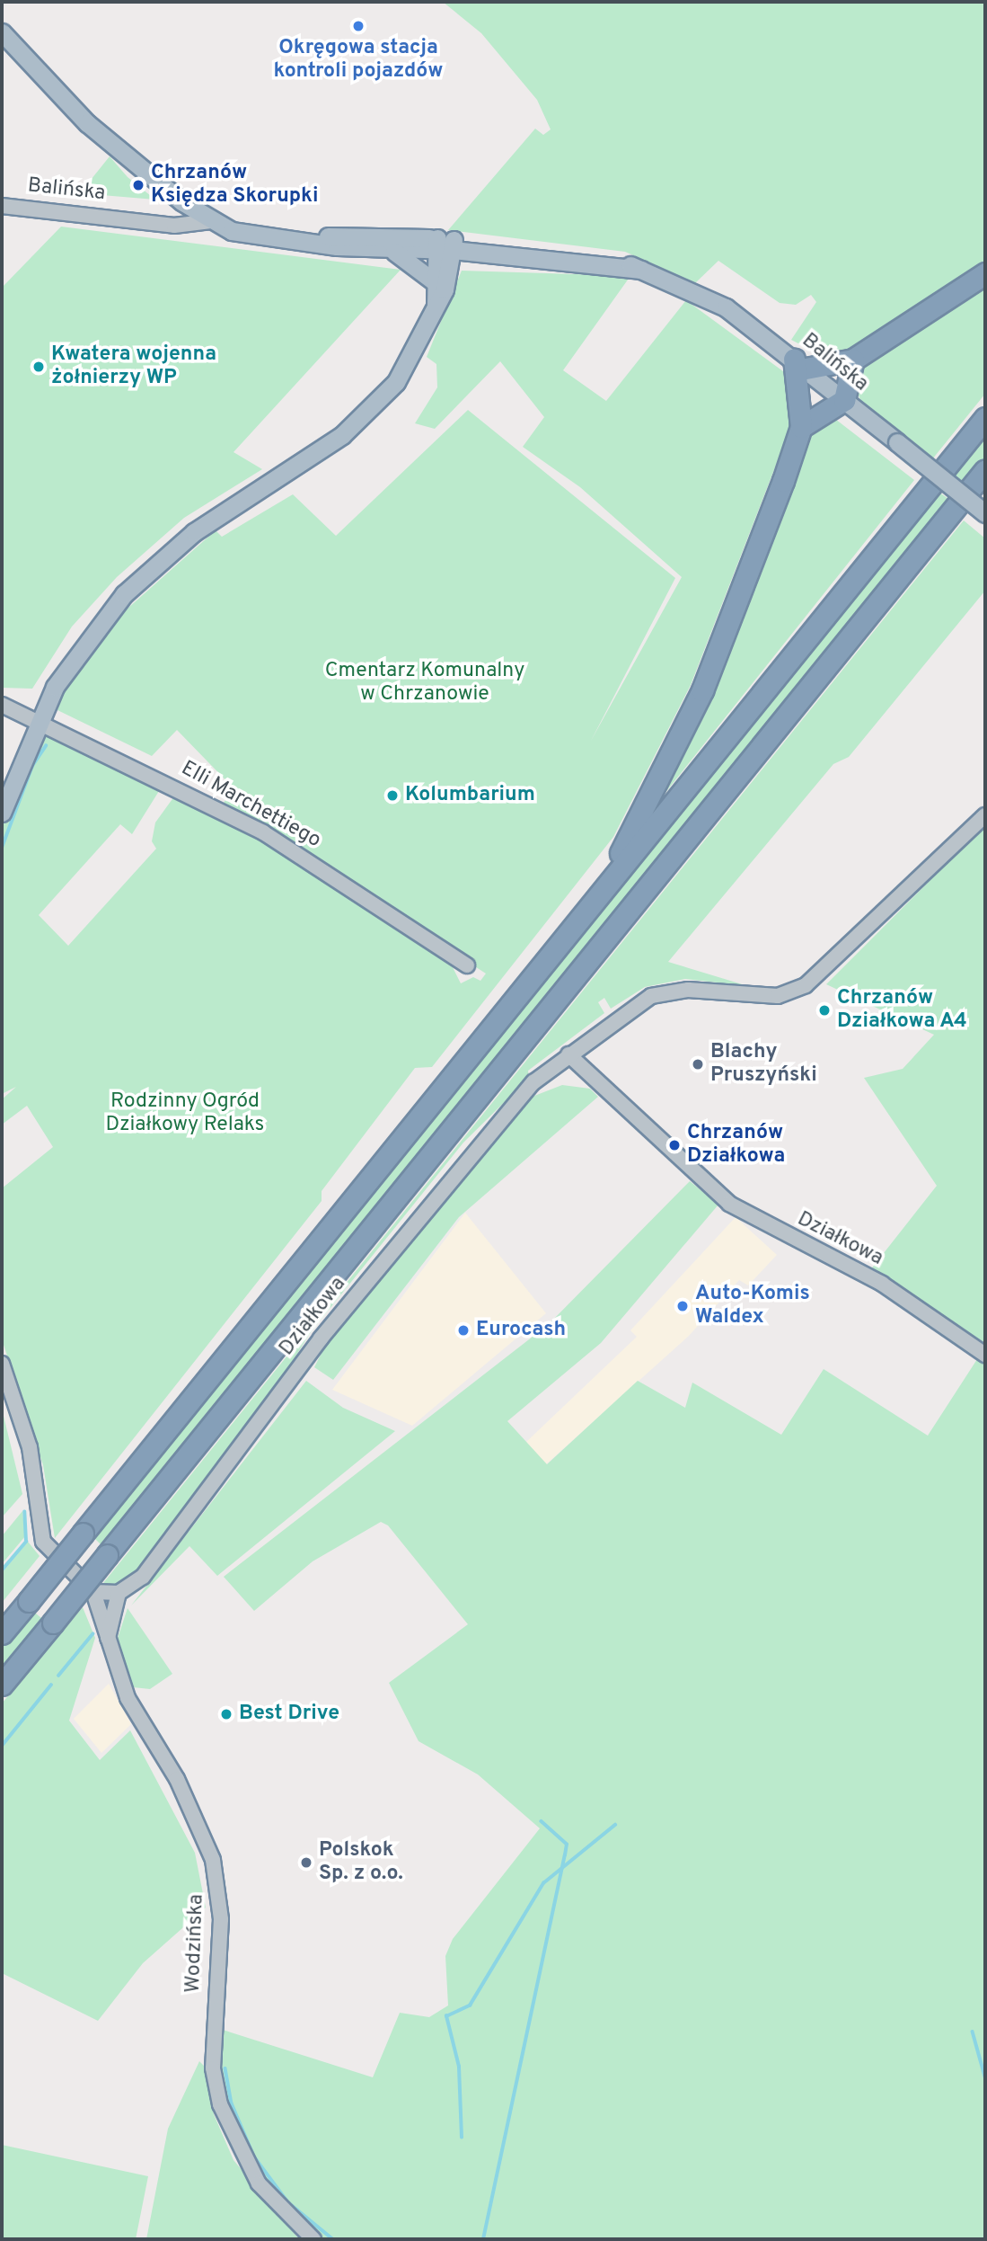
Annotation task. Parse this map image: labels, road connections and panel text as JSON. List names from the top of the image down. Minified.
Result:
{"streets":{"main road":["Balińska"],"street":["Elli Marchettiego","Działkowa","Wodzińska"]},"parks":["Cmentarz Komunalny w Chrzanowie","Rodzinny Ogród Działkowy Relaks"],"places":["Okręgowa stacja kontroli pojazdów","Chrzanów Księdza Skorupki","Kwatera wojenna żołnierzy WP","Kolumbarium","Chrzanów Działkowa A4","Blachy Pruszyński","Chrzanów Działkowa","Auto-Komis Waldex","Eurocash","Best Drive","Polskok Sp. z o.o."]}
